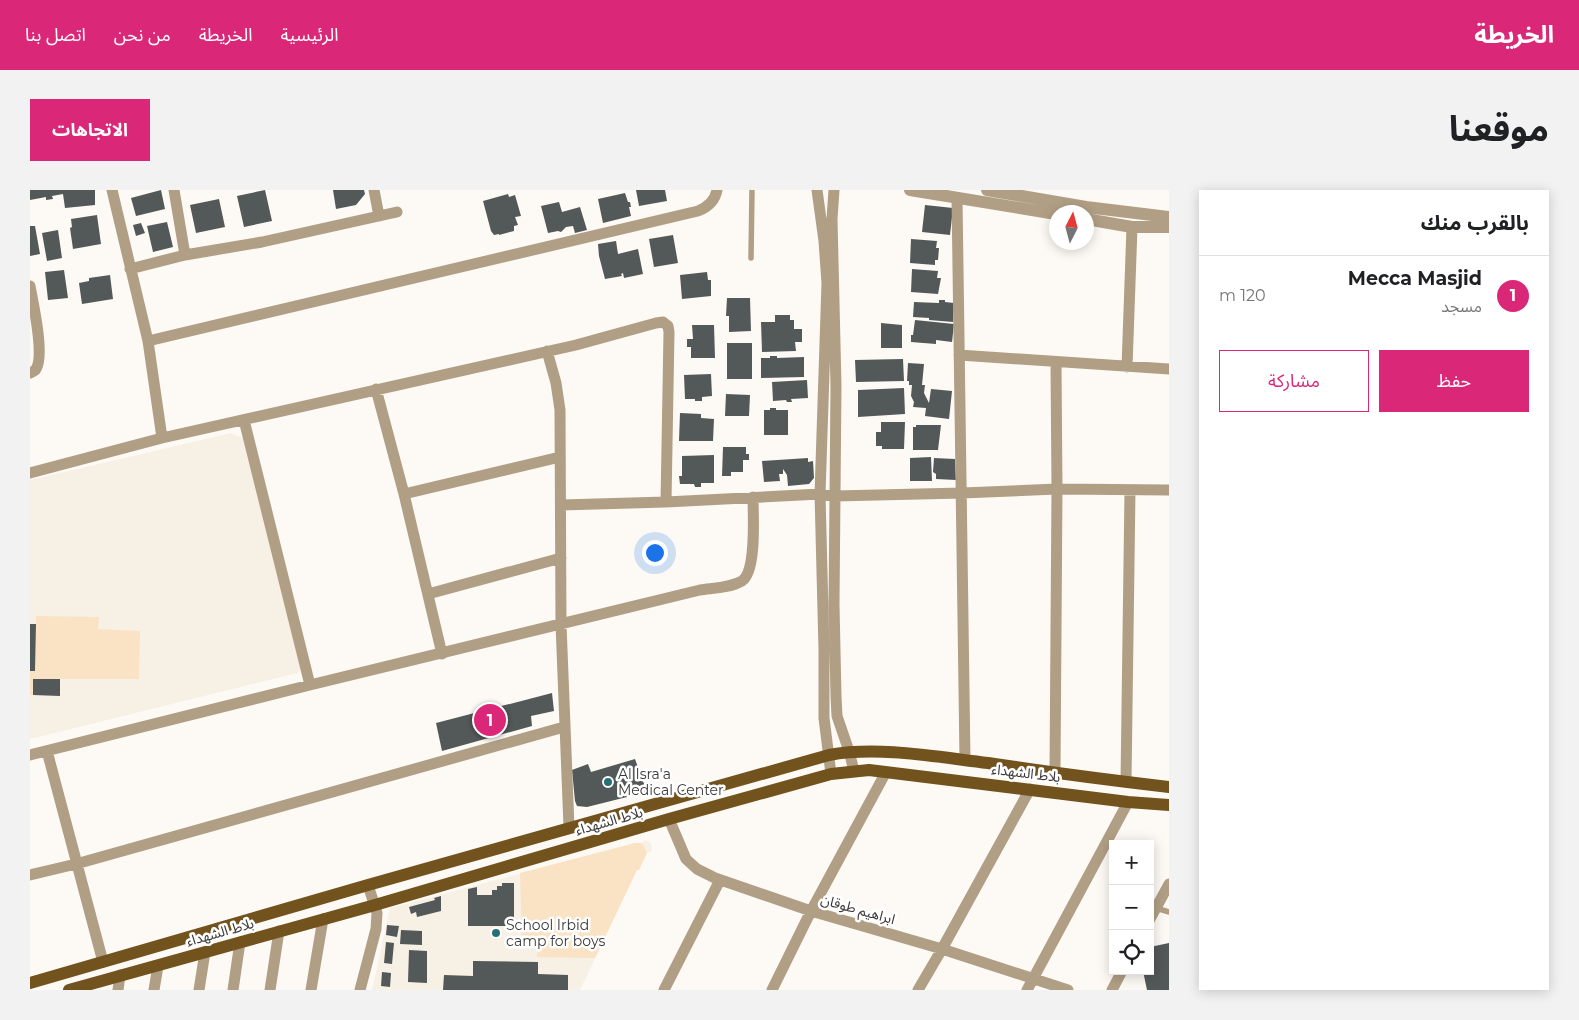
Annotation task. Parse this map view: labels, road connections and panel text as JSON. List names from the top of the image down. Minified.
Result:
{"streets":{"main road":["بلاط الشهداء"],"street":["ابراهيم طوقان"]},"crossings":[["بلاط الشهداء","ابراهيم طوقان"]],"places":["Al Isra'a Medical Center","School Irbid camp for boys"],"north":"top","page":{"header":"الخريطة","nav":["الرئيسية","الخريطة","من نحن","اتصل بنا"],"title":"موقعنا","buttons":["الاتجاهات",["حفظ","مشاركة"]],"heading":"بالقرب منك","list":[{"mark":"1","name":"Mecca Masjid","note":"مسجد","value":"120 m"}],"pins":"1","map_buttons":["+","−"]}}
